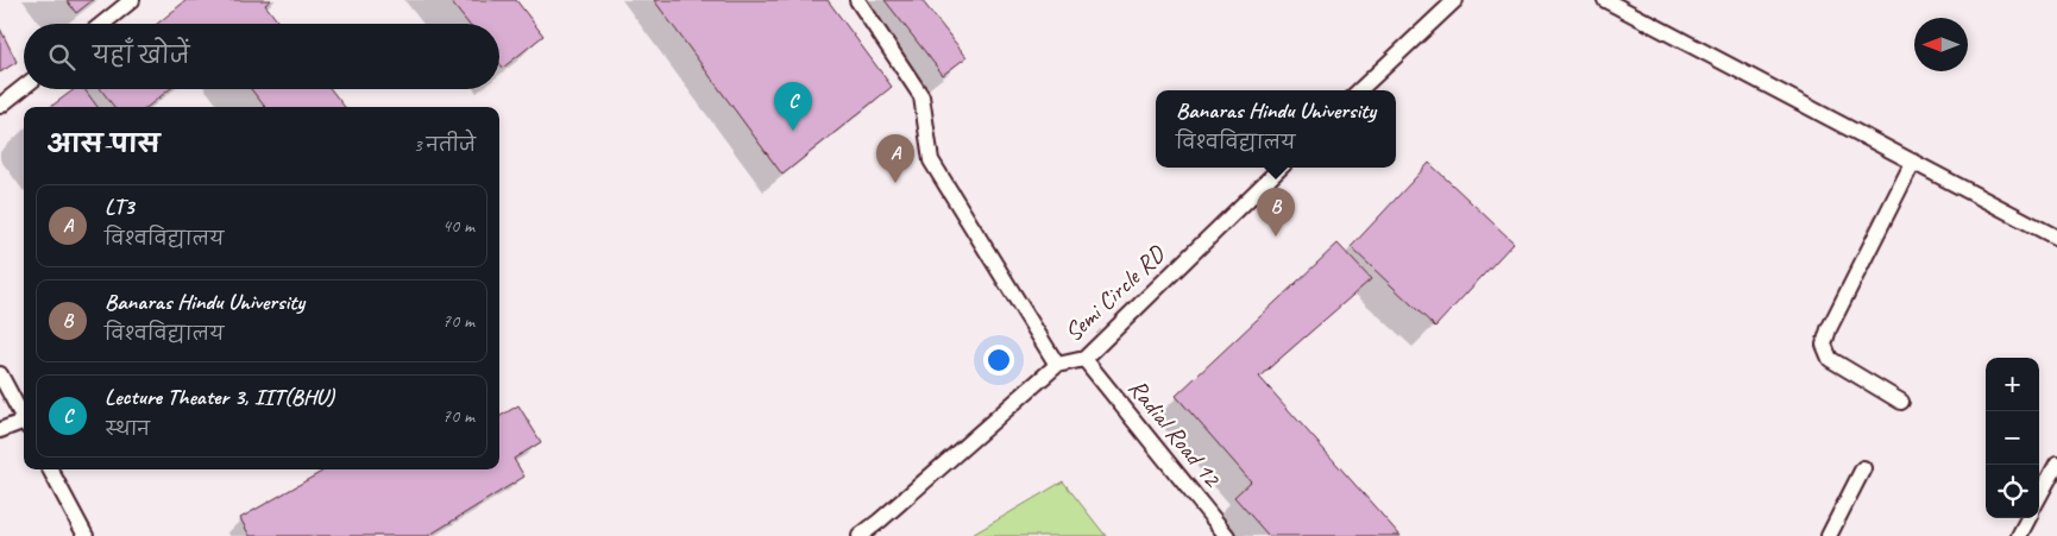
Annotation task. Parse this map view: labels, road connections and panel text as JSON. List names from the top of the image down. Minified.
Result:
{"streets":{"lane":["Semi Circle RD","Radial Road 12"]},"crossings":[["Semi Circle RD","Radial Road 12"]],"north":"left","page":{"search":"यहाँ खोजें","pins":["C","A","B"],"popup":["Banaras Hindu University","विश्वविद्यालय"],"heading":["आस-पास","3 नतीजे"],"list":[{"mark":"A","name":"LT3","note":"विश्वविद्यालय","value":"40 m"},{"mark":"B","name":"Banaras Hindu University","note":"विश्वविद्यालय","value":"70 m"},{"mark":"C","name":"Lecture Theater 3, IIT(BHU)","note":"स्थान","value":"70 m"}],"map_buttons":["+","−"]}}
